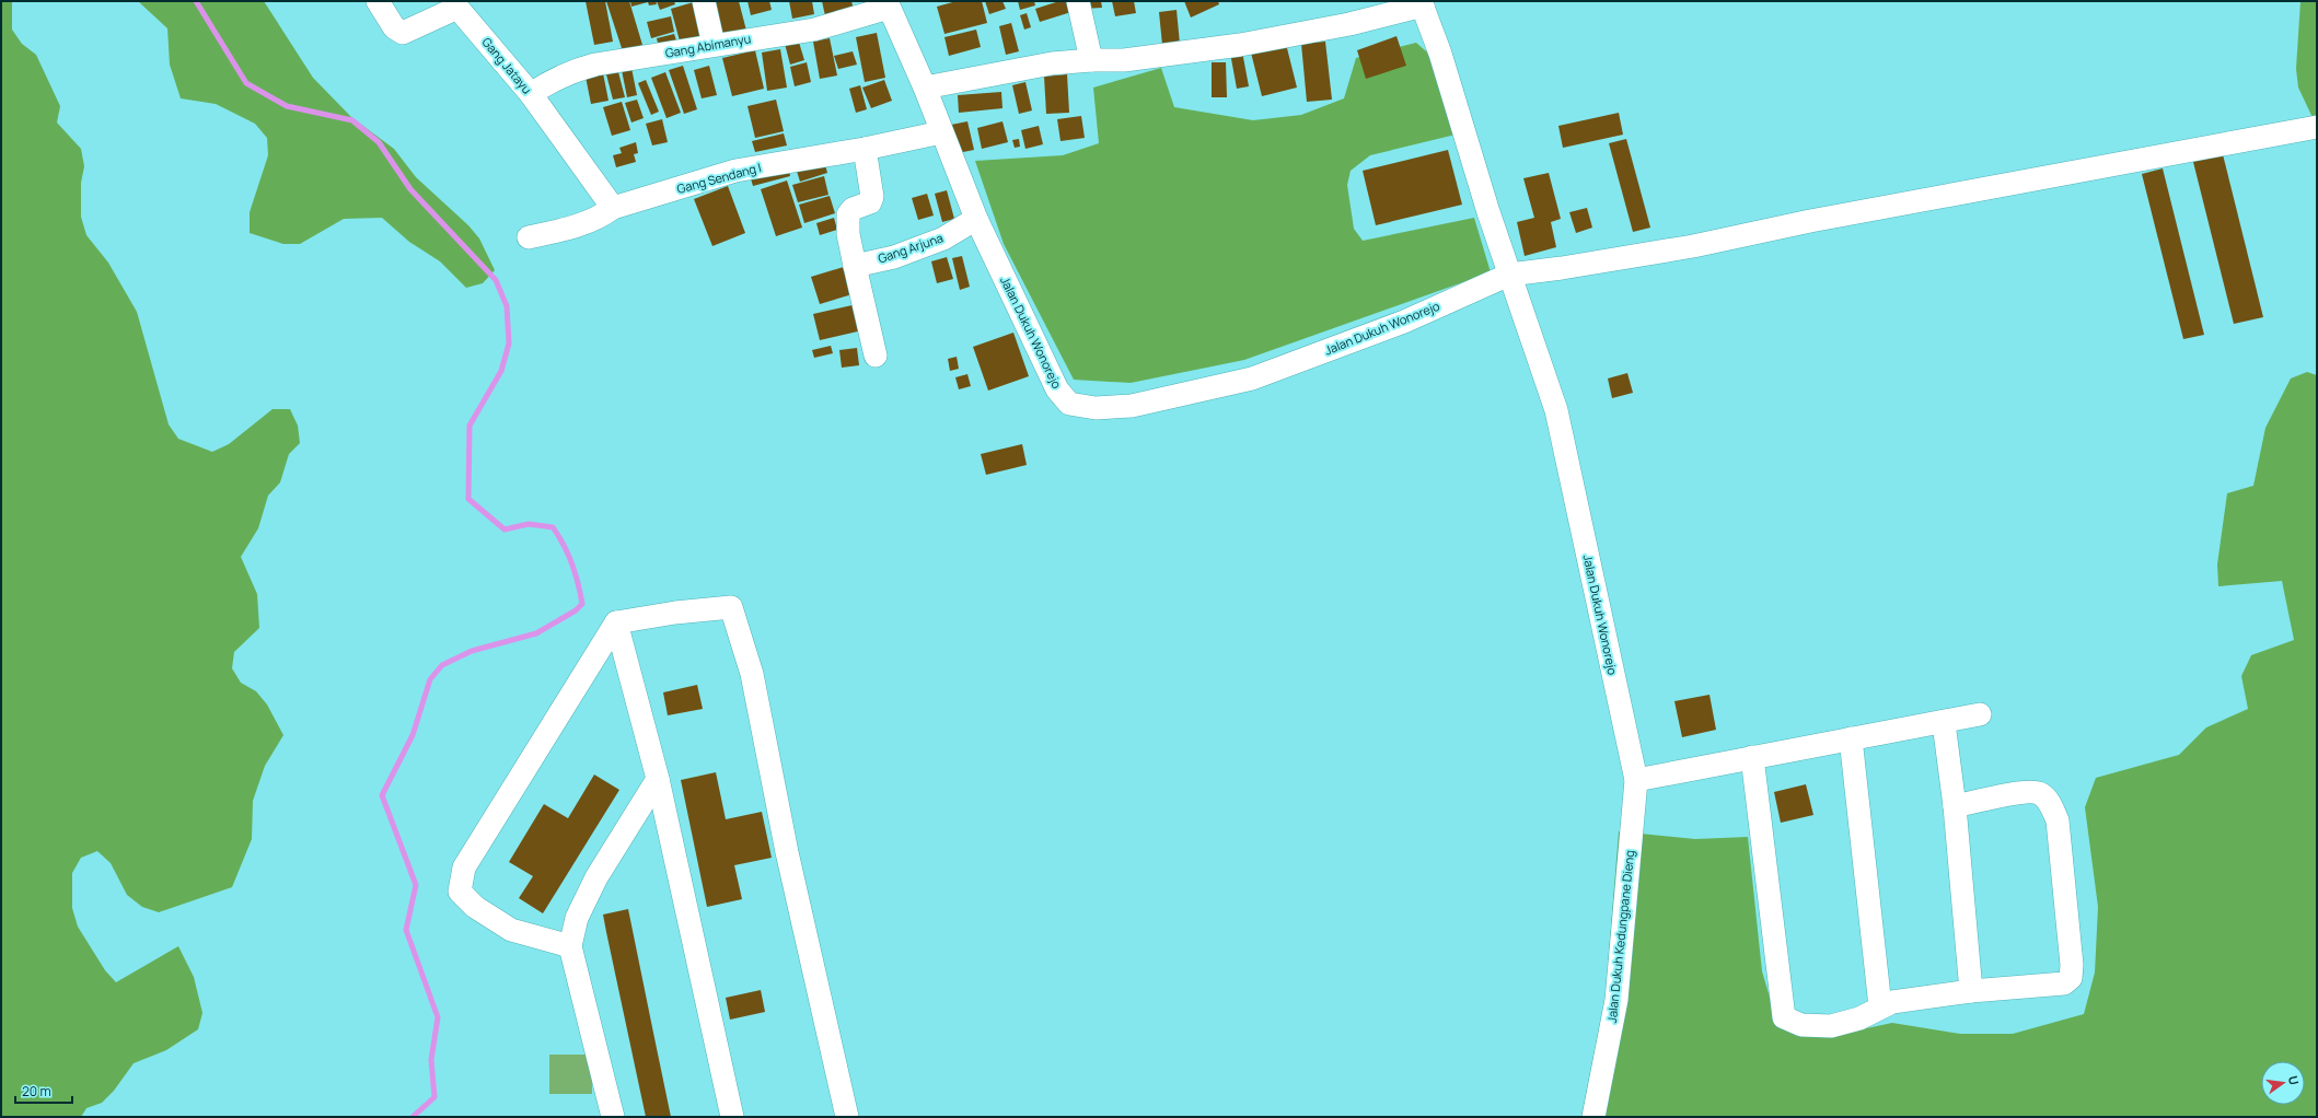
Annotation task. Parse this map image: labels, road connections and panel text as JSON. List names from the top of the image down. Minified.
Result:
{"streets":{"street":["Gang Abimanyu","Gang Jatayu","Gang Sendang I","Gang Arjuna","Jalan Dukuh Wonorejo","Jalan Dukuh Kedungpane Dieng"]},"crossings":[["Gang Abimanyu","Gang Jatayu"],["Gang Abimanyu","Jalan Dukuh Wonorejo"],["Gang Jatayu","Gang Sendang I"],["Gang Sendang I","Jalan Dukuh Wonorejo"],["Gang Arjuna","Jalan Dukuh Wonorejo"],["Jalan Dukuh Wonorejo","Jalan Dukuh Kedungpane Dieng"]],"scale_bar":"20 m","north":"right"}
